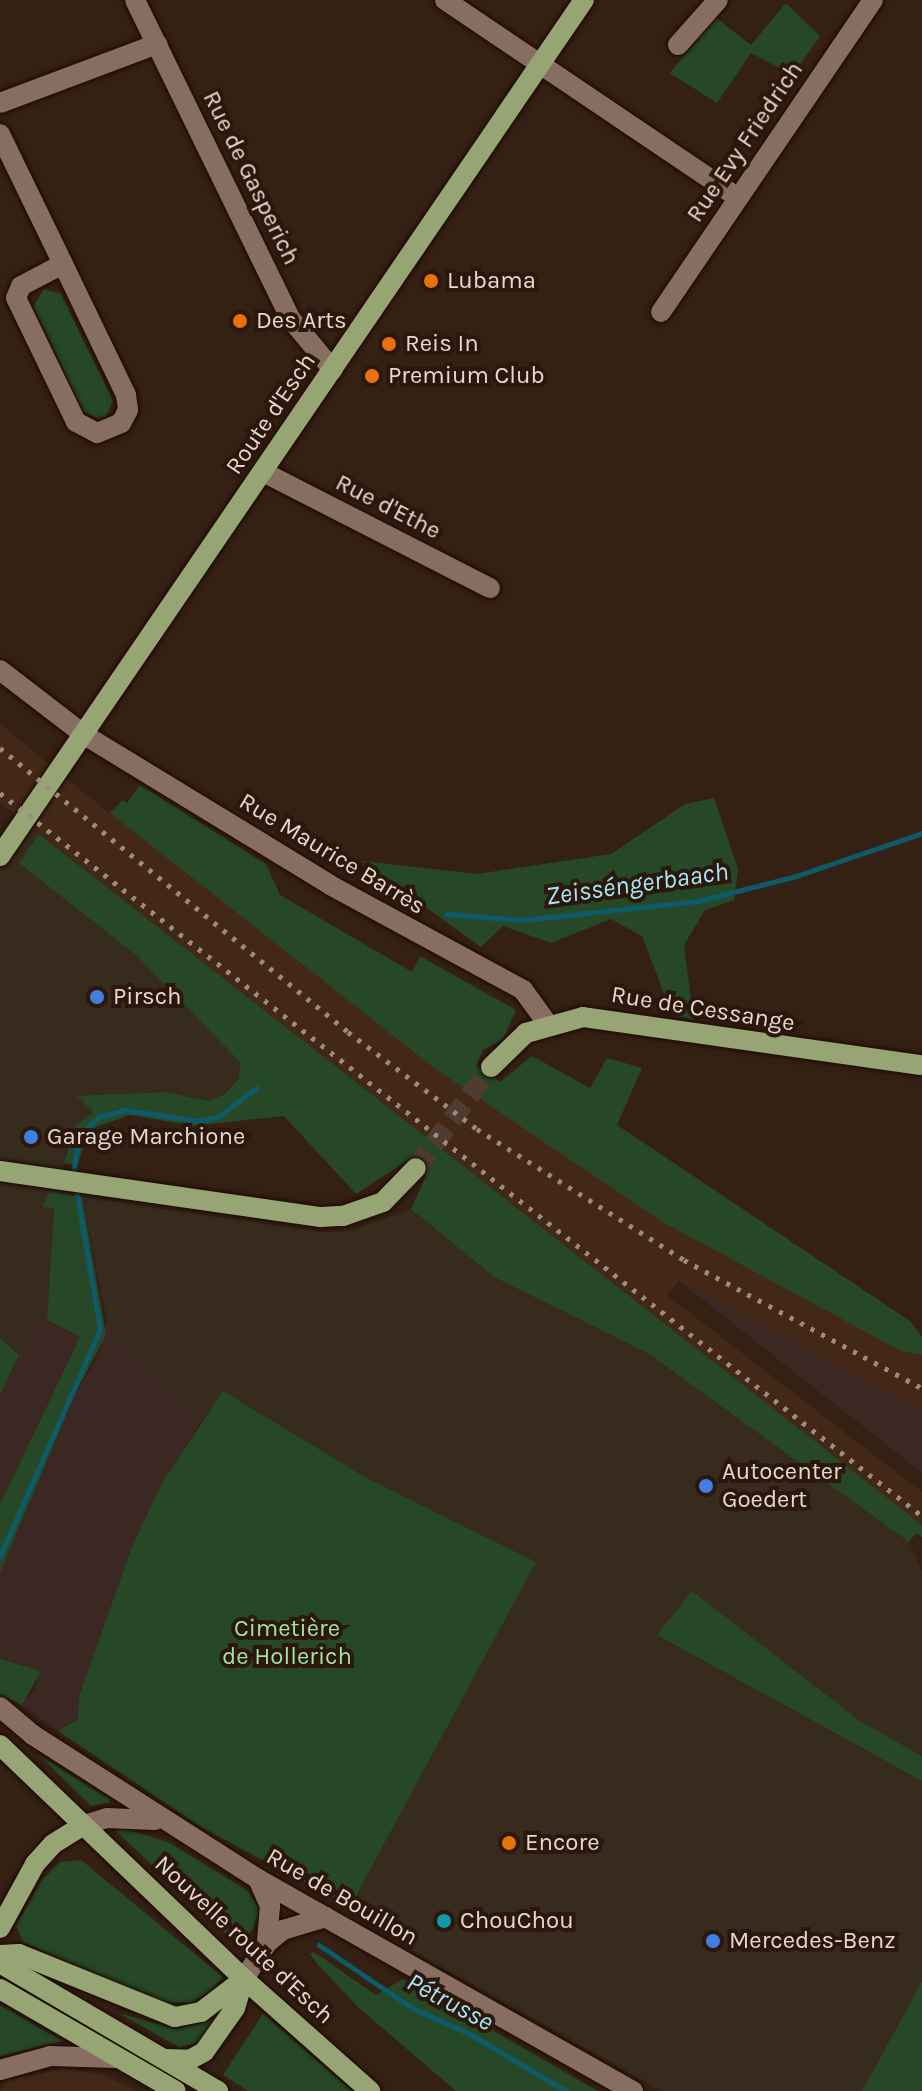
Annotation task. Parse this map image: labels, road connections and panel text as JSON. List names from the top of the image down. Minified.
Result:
{"streets":{"main road":["Route d'Esch","Rue de Cessange","Nouvelle route d'Esch"],"street":["Rue Evy Friedrich","Rue de Gasperich","Rue d'Ethe","Rue Maurice Barrès","Rue de Bouillon"]},"crossings":[["Rue de Gasperich","Route d'Esch"],["Route d'Esch","Rue d'Ethe"],["Route d'Esch","Rue Maurice Barrès"],["Rue Maurice Barrès","Rue de Cessange"]],"water":["Zeisséngerbaach","Pétrusse"],"parks":["Cimetière de Hollerich"],"places":["Lubama","Des Arts","Reis In","Premium Club","Pirsch","Garage Marchione","Autocenter Goedert","Encore","ChouChou","Mercedes-Benz"]}
